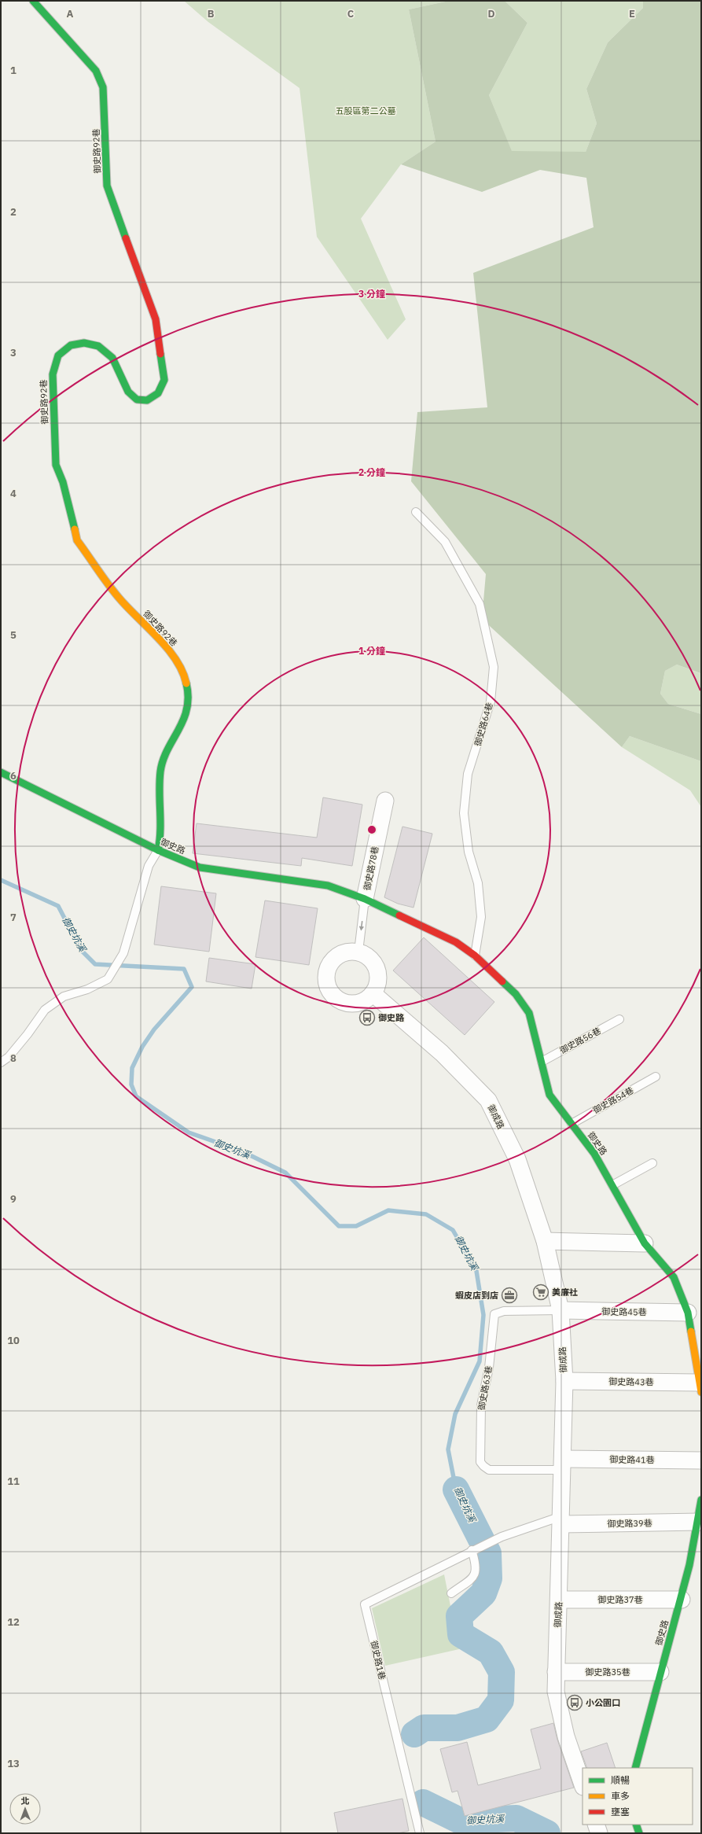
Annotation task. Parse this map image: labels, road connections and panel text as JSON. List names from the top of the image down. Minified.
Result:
{"streets":{"street":["御史路92巷","御史路","御史路78巷","御成路","御史路45巷","御史路43巷","御史路41巷","御史路39巷","御史路37巷","御史路35巷"],"lane":["御史路64巷","御史路56巷","御史路54巷","御史路63巷","御史路1巷"]},"crossings":[["御史路92巷","御史路"],["御史路64巷","御史路"],["御史路","御史路78巷"],["御史路","御史路56巷"],["御史路","御史路54巷"],["御史路","御史路45巷"],["御史路","御史路43巷"],["御史路","御史路39巷"],["御史路","御史路37巷"],["御史路","御史路35巷"],["御成路","御史路45巷"],["御成路","御史路43巷"],["御成路","御史路63巷"],["御成路","御史路41巷"],["御成路","御史路39巷"],["御成路","御史路37巷"],["御成路","御史路35巷"],["御史路45巷","御史路63巷"],["御史路63巷","御史路41巷"]],"water":["御史坑溪"],"parks":["五股區第二公墓"],"places":{"bus stop":["御史路","小公園口"],"supermarket":["美廉社"],"office":["蝦皮店到店"]},"legend":["順暢","車多","壅塞"],"north":"top","grid":{"columns":["A","B","C","D","E"],"rows":["1","2","3","4","5","6","7","8","9","10","11","12","13"]},"rings":["3 分鐘","2 分鐘","1 分鐘"]}
